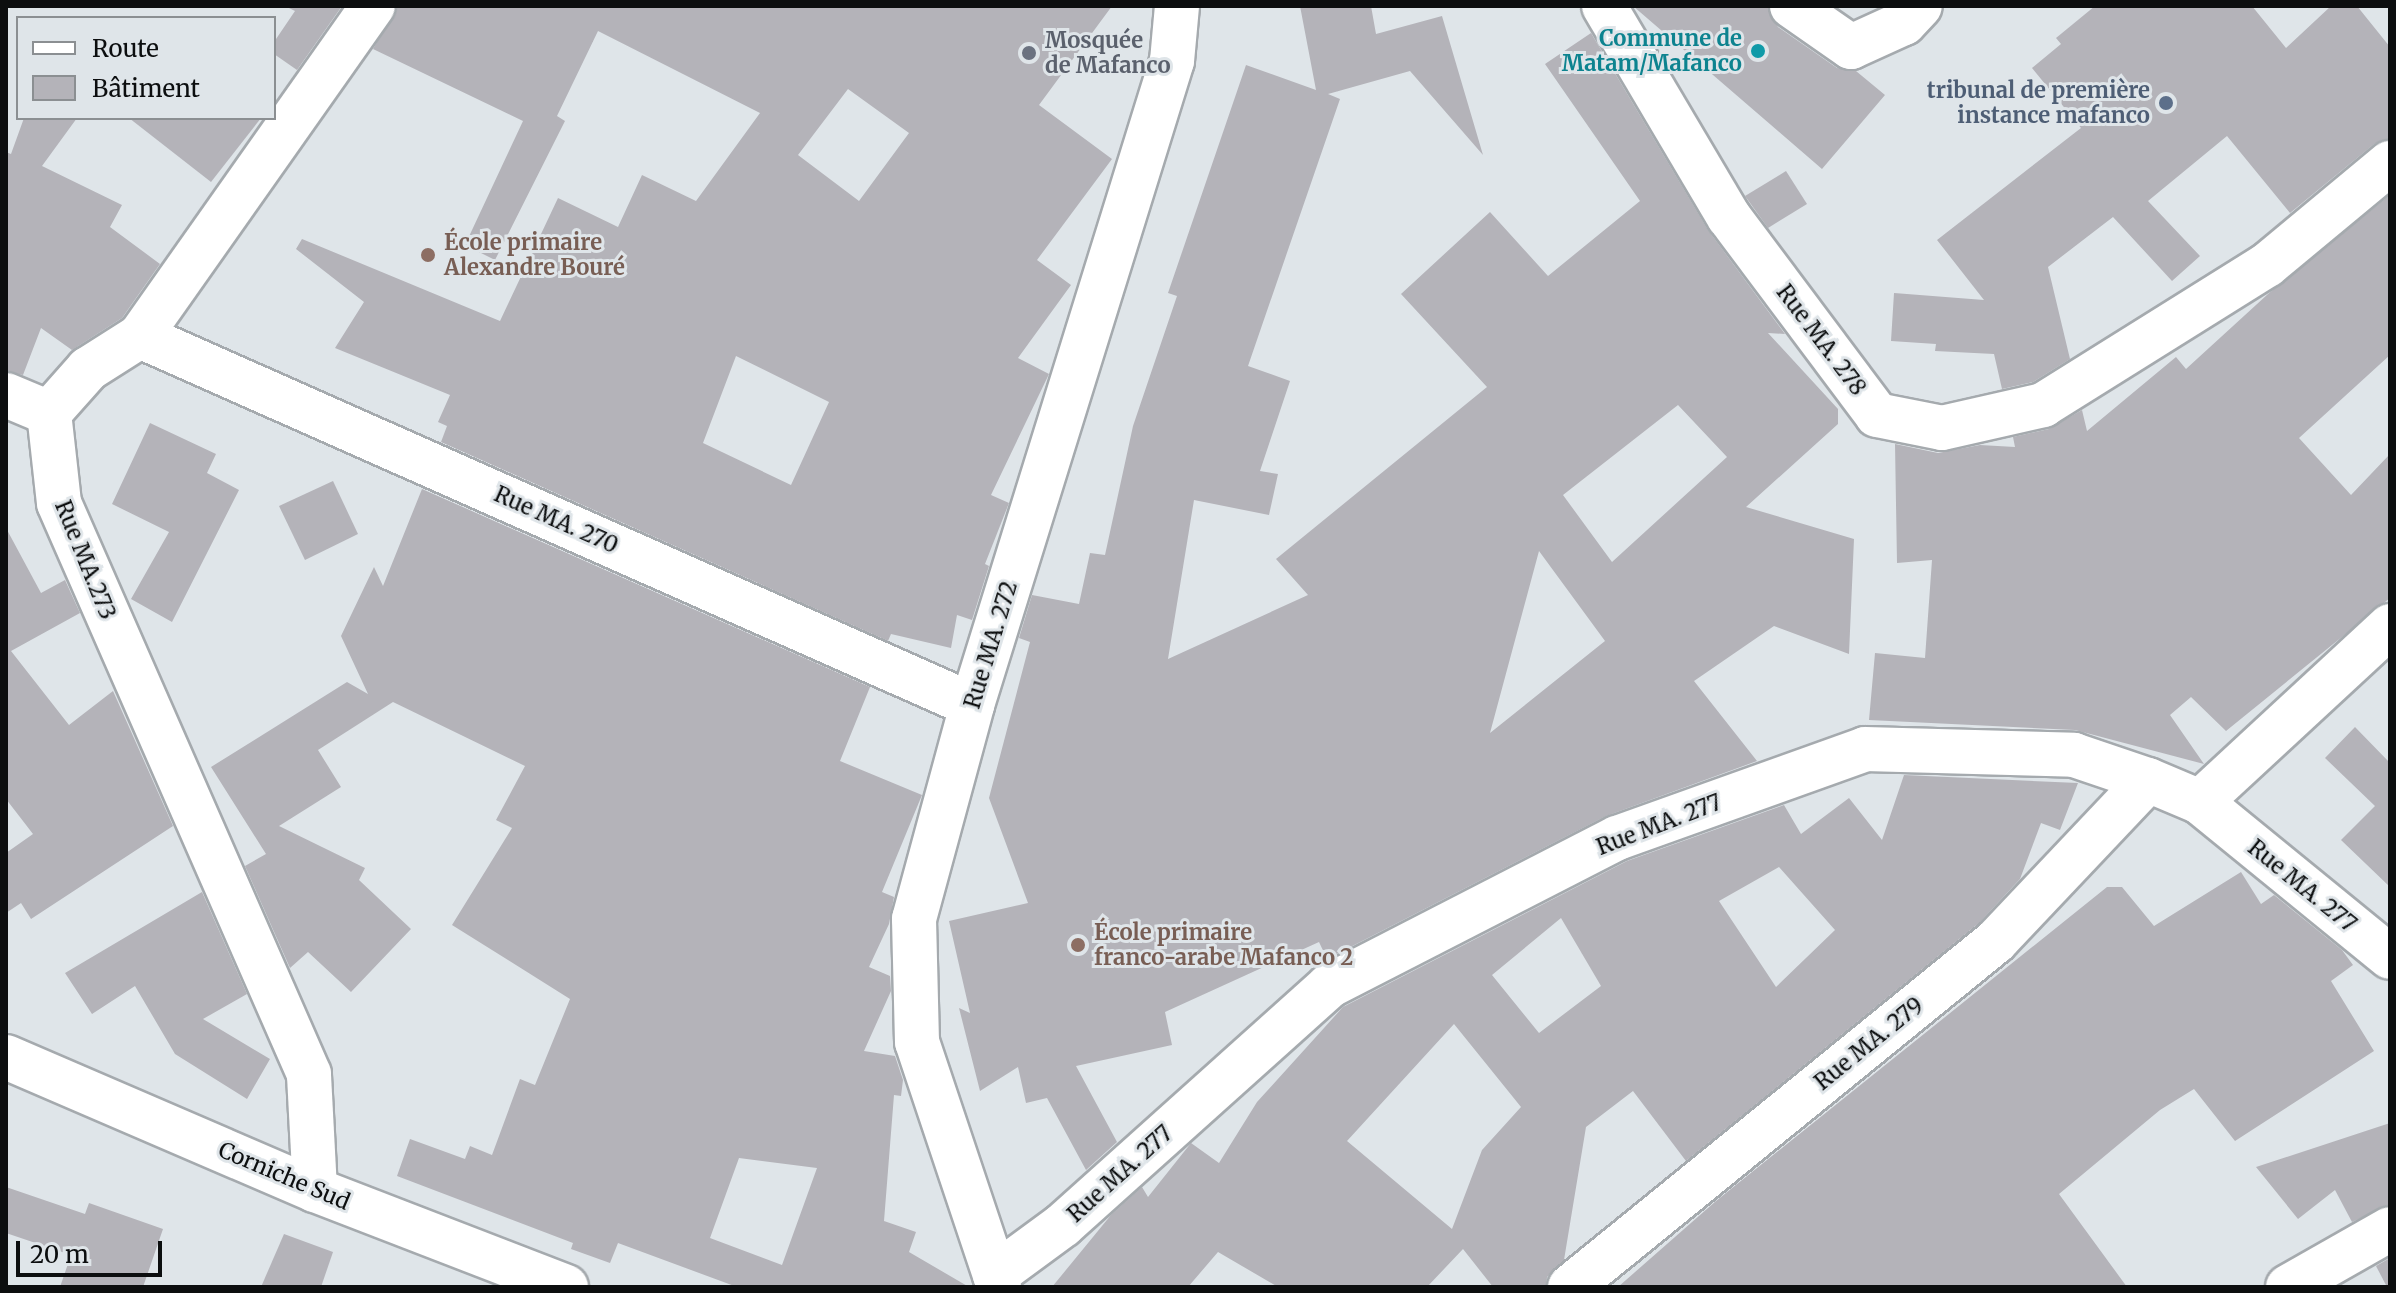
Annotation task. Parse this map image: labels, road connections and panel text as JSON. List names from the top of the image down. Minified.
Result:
{"streets":{"street":["Rue MA. 278","Rue MA. 270","Rue MA.273","Rue MA. 272","Rue MA. 277","Rue MA. 279","Corniche Sud"]},"crossings":[["Rue MA. 270","Rue MA. 272"],["Rue MA.273","Corniche Sud"],["Rue MA. 272","Rue MA. 277"],["Rue MA. 277","Rue MA. 279"]],"places":["Commune de Matam/Mafanco","Mosquée de Mafanco","tribunal de première instance mafanco","École primaire Alexandre Bouré","École primaire franco-arabe Mafanco 2"],"legend":["Route","Bâtiment"],"scale_bar":"20 m"}
